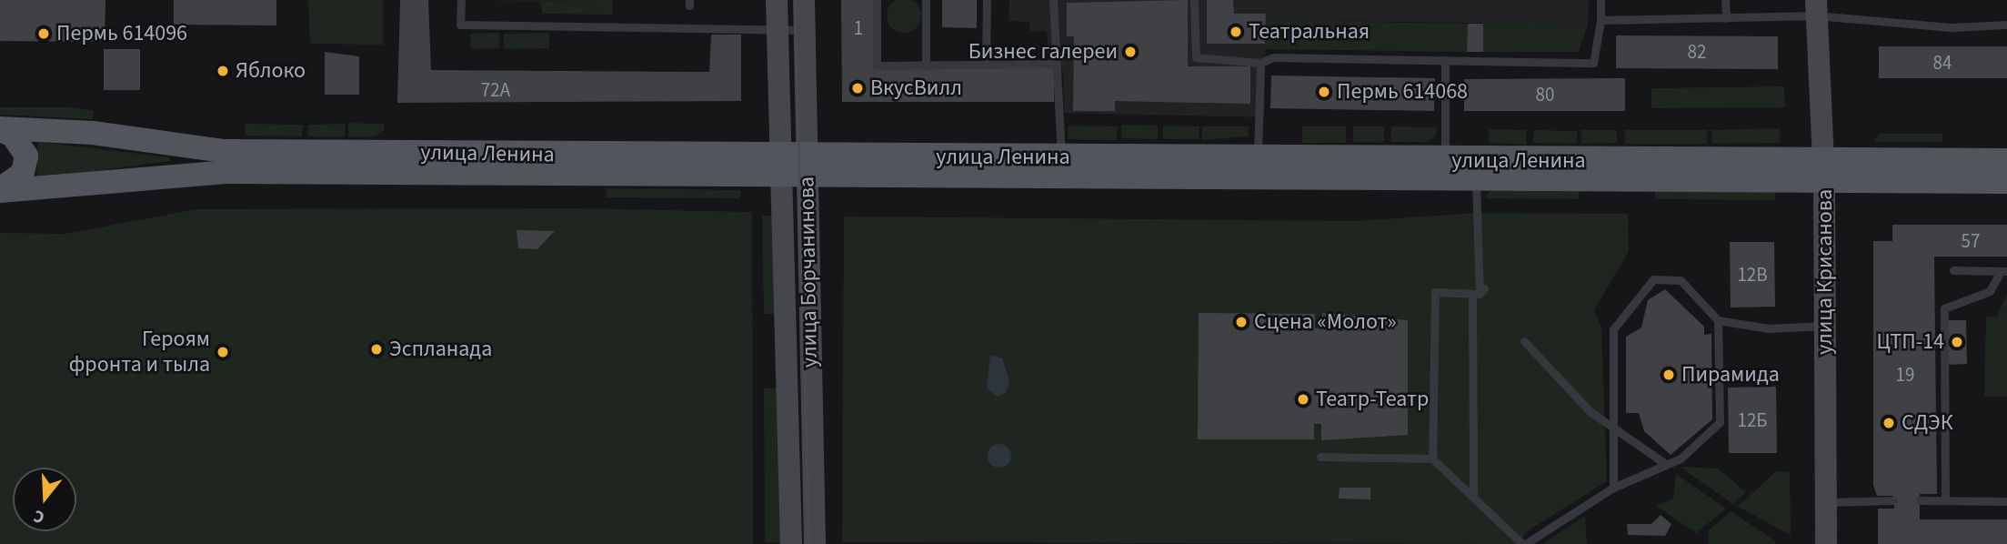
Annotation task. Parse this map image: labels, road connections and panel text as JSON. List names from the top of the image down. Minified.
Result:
{"streets":{"main road":["улица Ленина","улица Борчанинова","улица Крисанова"]},"crossings":[["улица Ленина","улица Борчанинова"],["улица Ленина","улица Крисанова"]],"places":["Театральная","Пермь 614096","Бизнес галереи","Яблоко","ВкусВилл","Пермь 614068","Сцена «Молот»","ЦТП-14","Эспланада","Героям фронта и тыла","Пирамида","Театр-Театр","СДЭК"],"house_numbers":["1","82","84","72А","80","57","12В","19","12Б"],"north":"bottom"}
